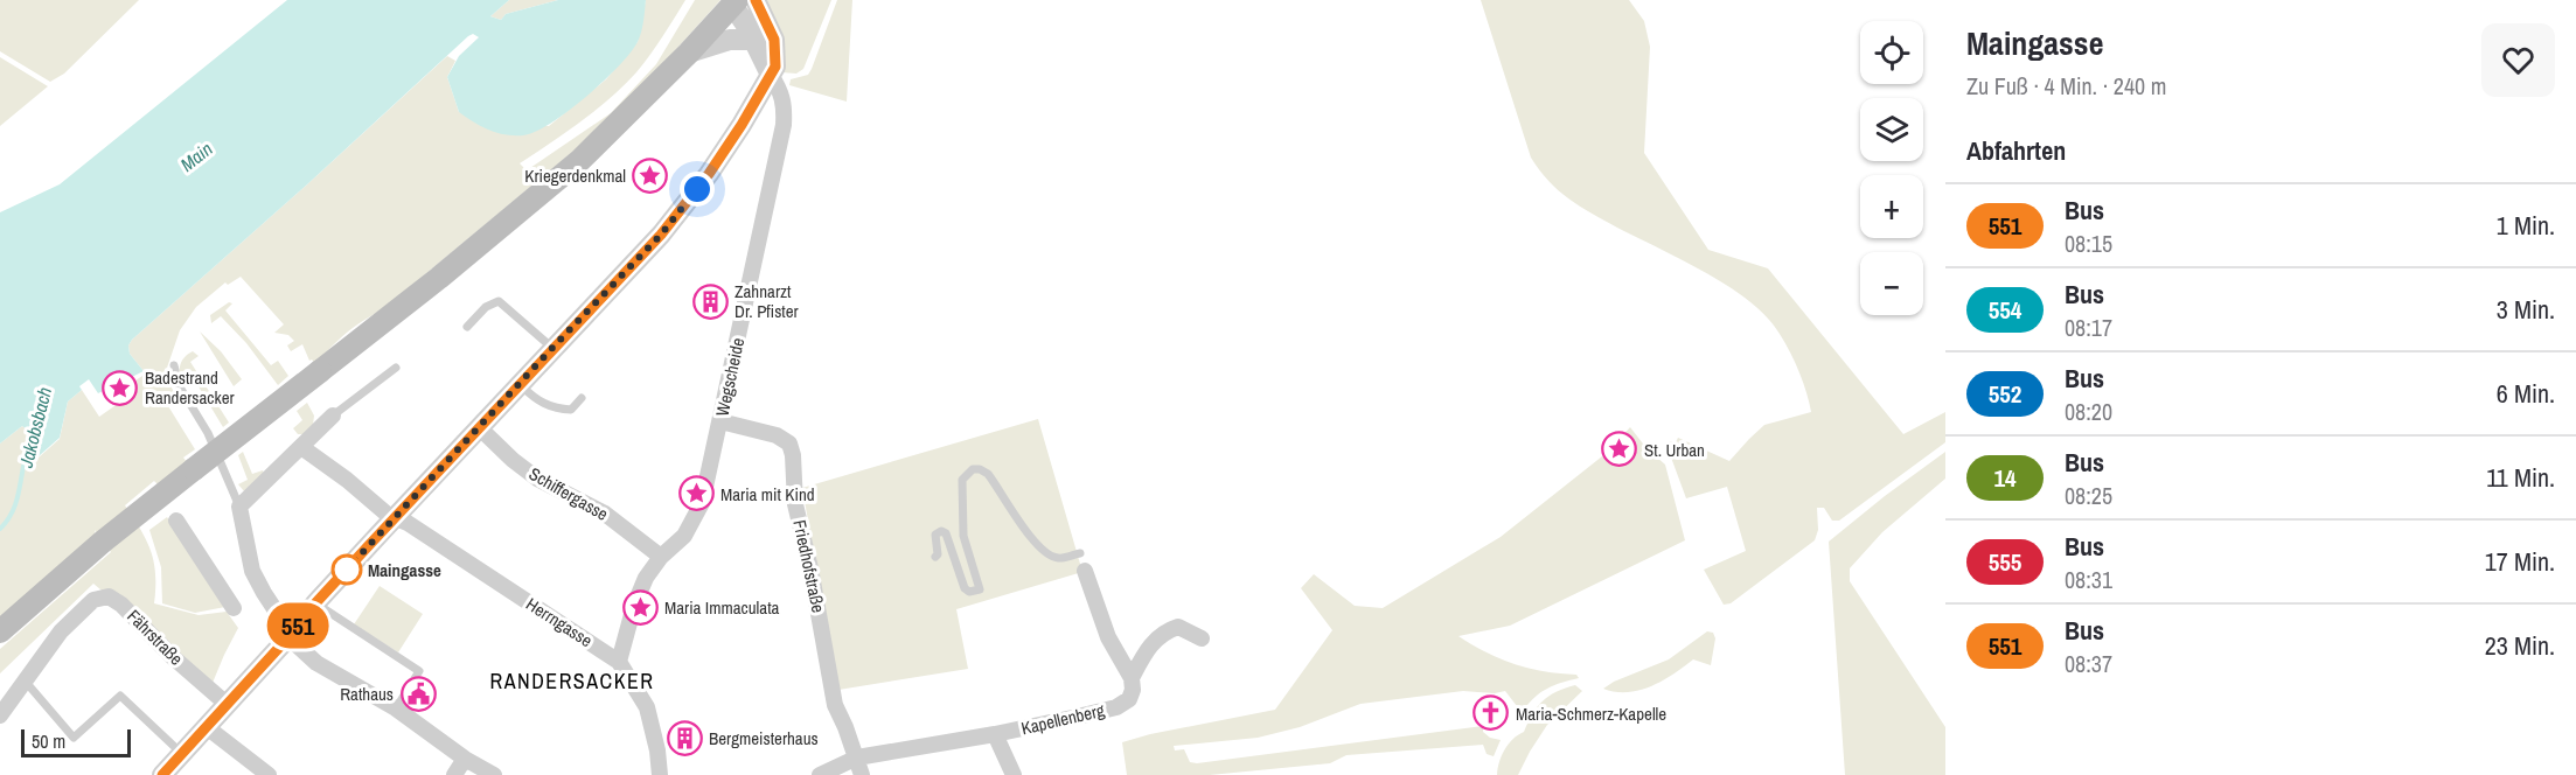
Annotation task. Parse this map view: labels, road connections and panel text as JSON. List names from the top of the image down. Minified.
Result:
{"streets":{"street":["Wegscheide","Schiffergasse","Friedhofstraße","Herrngasse","Fährstraße","Kapellenberg"]},"crossings":[["Wegscheide","Schiffergasse"],["Wegscheide","Friedhofstraße"],["Wegscheide","Herrngasse"],["Friedhofstraße","Kapellenberg"]],"districts":["RANDERSACKER"],"water":["Main","Jakobsbach"],"places":{"place":["Kriegerdenkmal","Badestrand Randersacker","St. Urban","Maria mit Kind","Maria Immaculata"],"building":["Zahnarzt Dr. Pfister","Bergmeisterhaus"],"other":["Maingasse"],"public building":["Rathaus"],"church":["Maria-Schmerz-Kapelle"]},"lines":["bus line 551"],"scale_bar":"50 m","page":{"on_map":"551","heading":[["Maingasse","Zu Fuß · 4 Min. · 240 m"],"Abfahrten"],"map_buttons":["+","−"],"list":[{"mark":"551","name":"Bus","note":"08:15","value":"1 Min."},{"mark":"554","name":"Bus","note":"08:17","value":"3 Min."},{"mark":"552","name":"Bus","note":"08:20","value":"6 Min."},{"mark":"14","name":"Bus","note":"08:25","value":"11 Min."},{"mark":"555","name":"Bus","note":"08:31","value":"17 Min."},{"mark":"551","name":"Bus","note":"08:37","value":"23 Min."}],"scale":"50 m"}}
